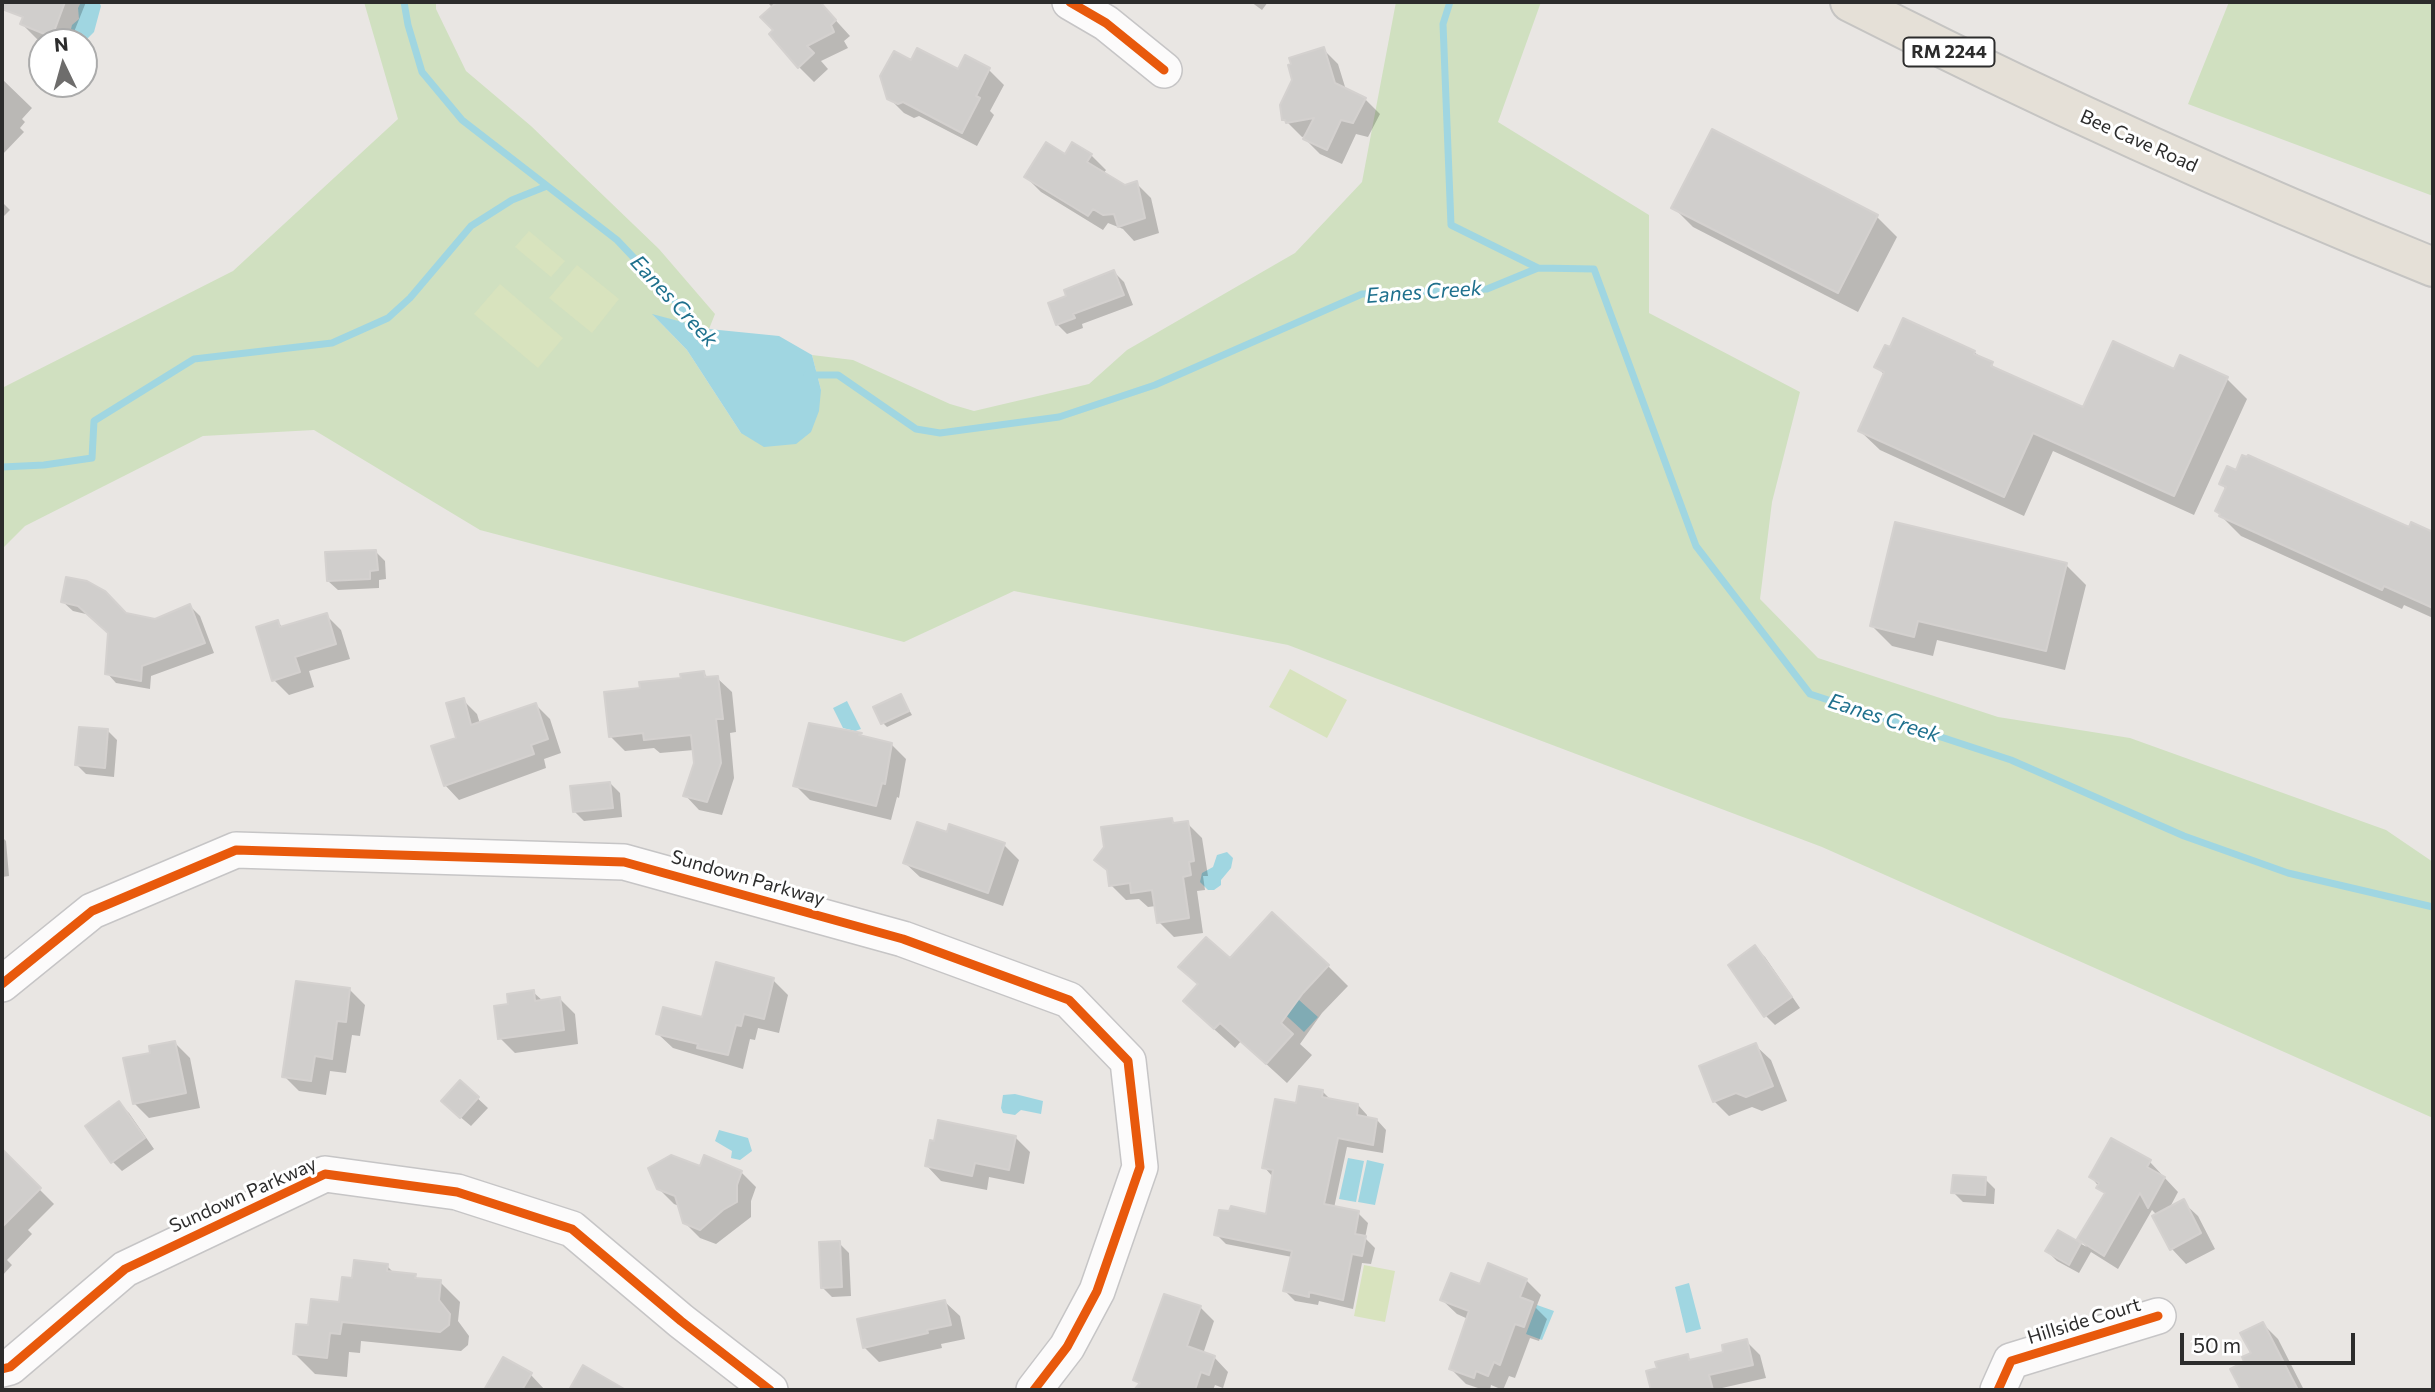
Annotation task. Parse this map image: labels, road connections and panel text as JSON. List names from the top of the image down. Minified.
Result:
{"streets":{"main road":["RM 2244","Bee Cave Road"],"street":["Sundown Parkway","Hillside Court"]},"water":["Eanes Creek"],"scale_bar":"50 m","north":"top"}
